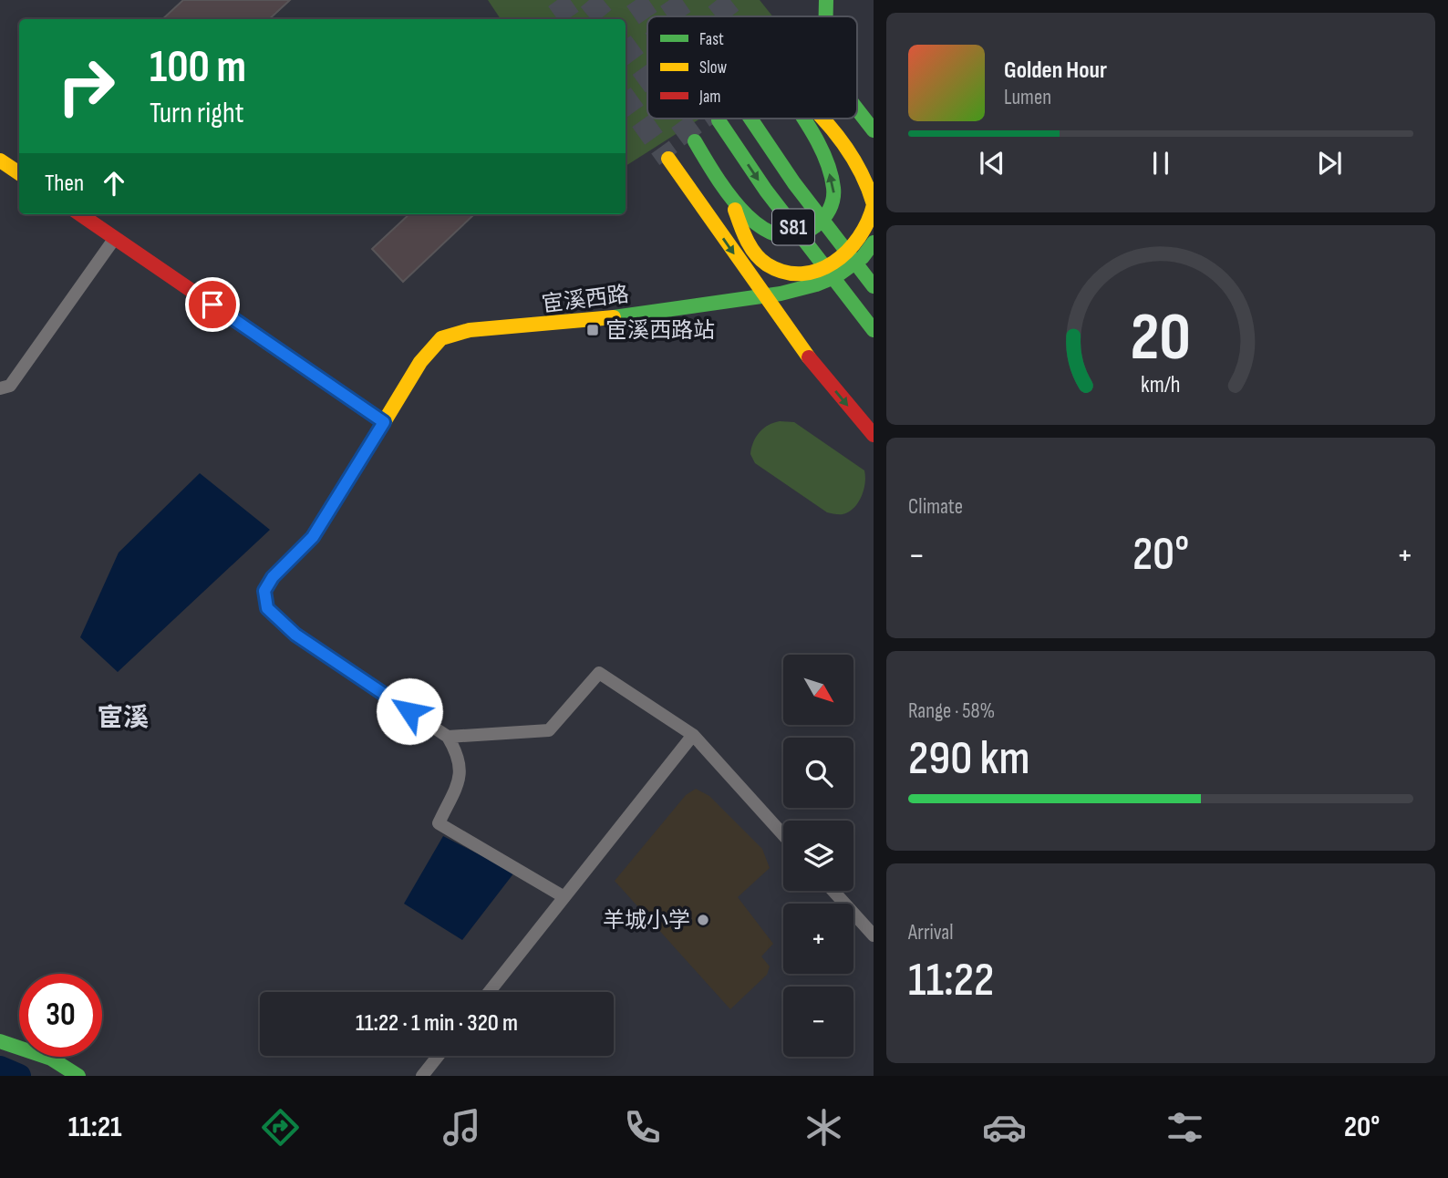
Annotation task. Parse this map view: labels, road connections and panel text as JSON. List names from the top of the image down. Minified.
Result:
{"streets":{"main road":["S81","宦溪西路"]},"districts":["宦溪"],"places":{"transit":["宦溪西路站"],"other":["羊城小学"]},"legend":["Fast","Slow","Jam"],"north":"bottom right","page":{"turn":["100 m","Turn right"],"song":["Golden Hour","Lumen"],"then":"Then","tile":["Climate",["Range · 58%","290 km"],["Arrival","11:22"]],"heat":["−","20°","+"],"map_buttons":["+","−"],"limit":"30","trip":"11:22 · 1 min · 320 m","tabs":["11:21","20°"],"gauge":["20","km/h"]}}
